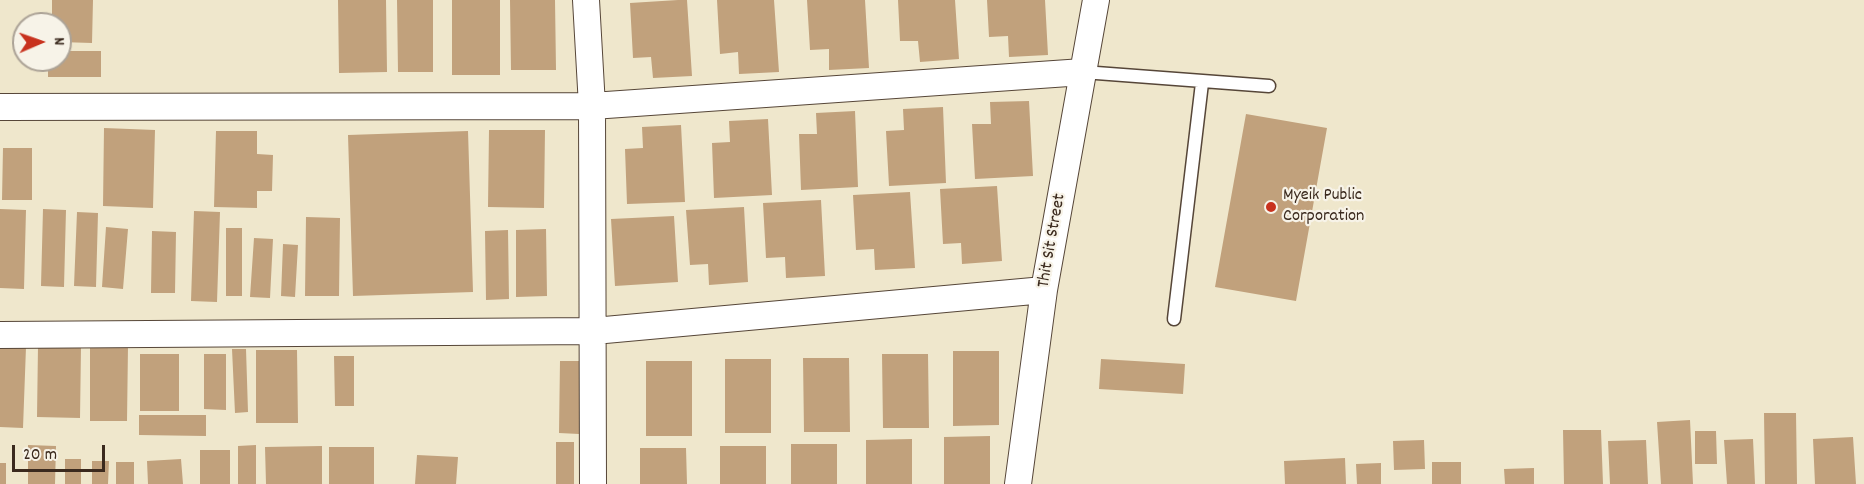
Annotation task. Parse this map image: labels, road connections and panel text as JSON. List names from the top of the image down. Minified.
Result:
{"streets":{"street":["Thit Sit Street"]},"places":["Myeik Public Corporation"],"scale_bar":"20 m","north":"right"}
